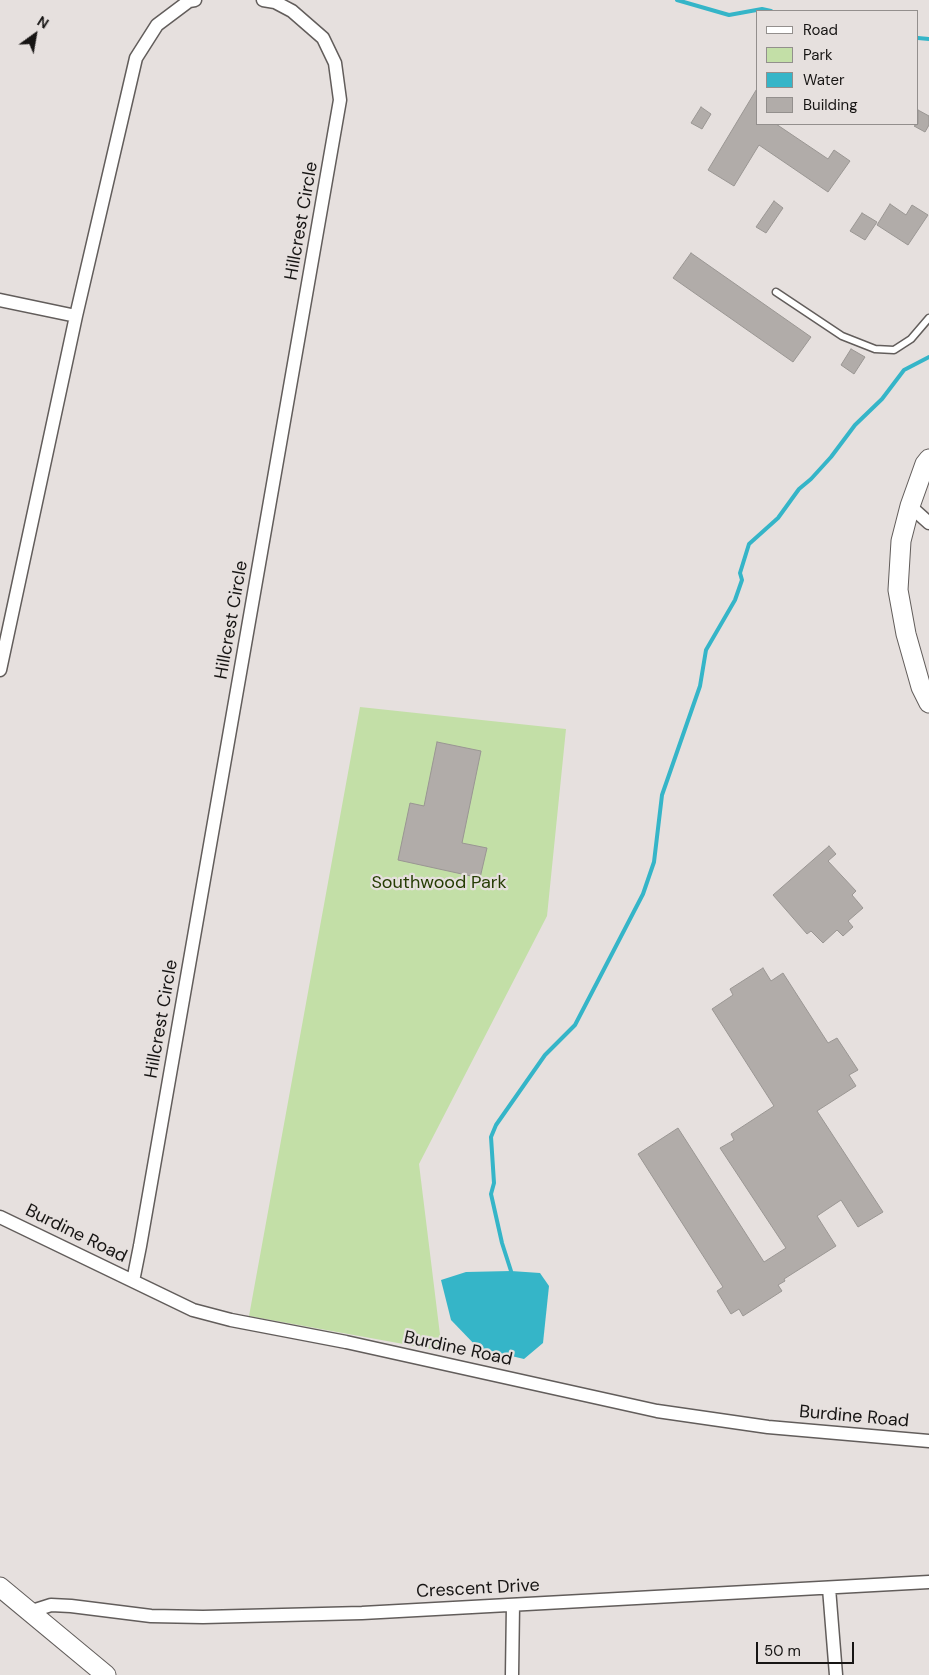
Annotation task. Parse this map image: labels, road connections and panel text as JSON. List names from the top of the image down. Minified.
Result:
{"streets":{"street":["Hillcrest Circle","Burdine Road","Crescent Drive"]},"crossings":[["Hillcrest Circle","Burdine Road"]],"parks":["Southwood Park"],"legend":["Road","Park","Water","Building"],"scale_bar":"50 m","north":"top right"}
